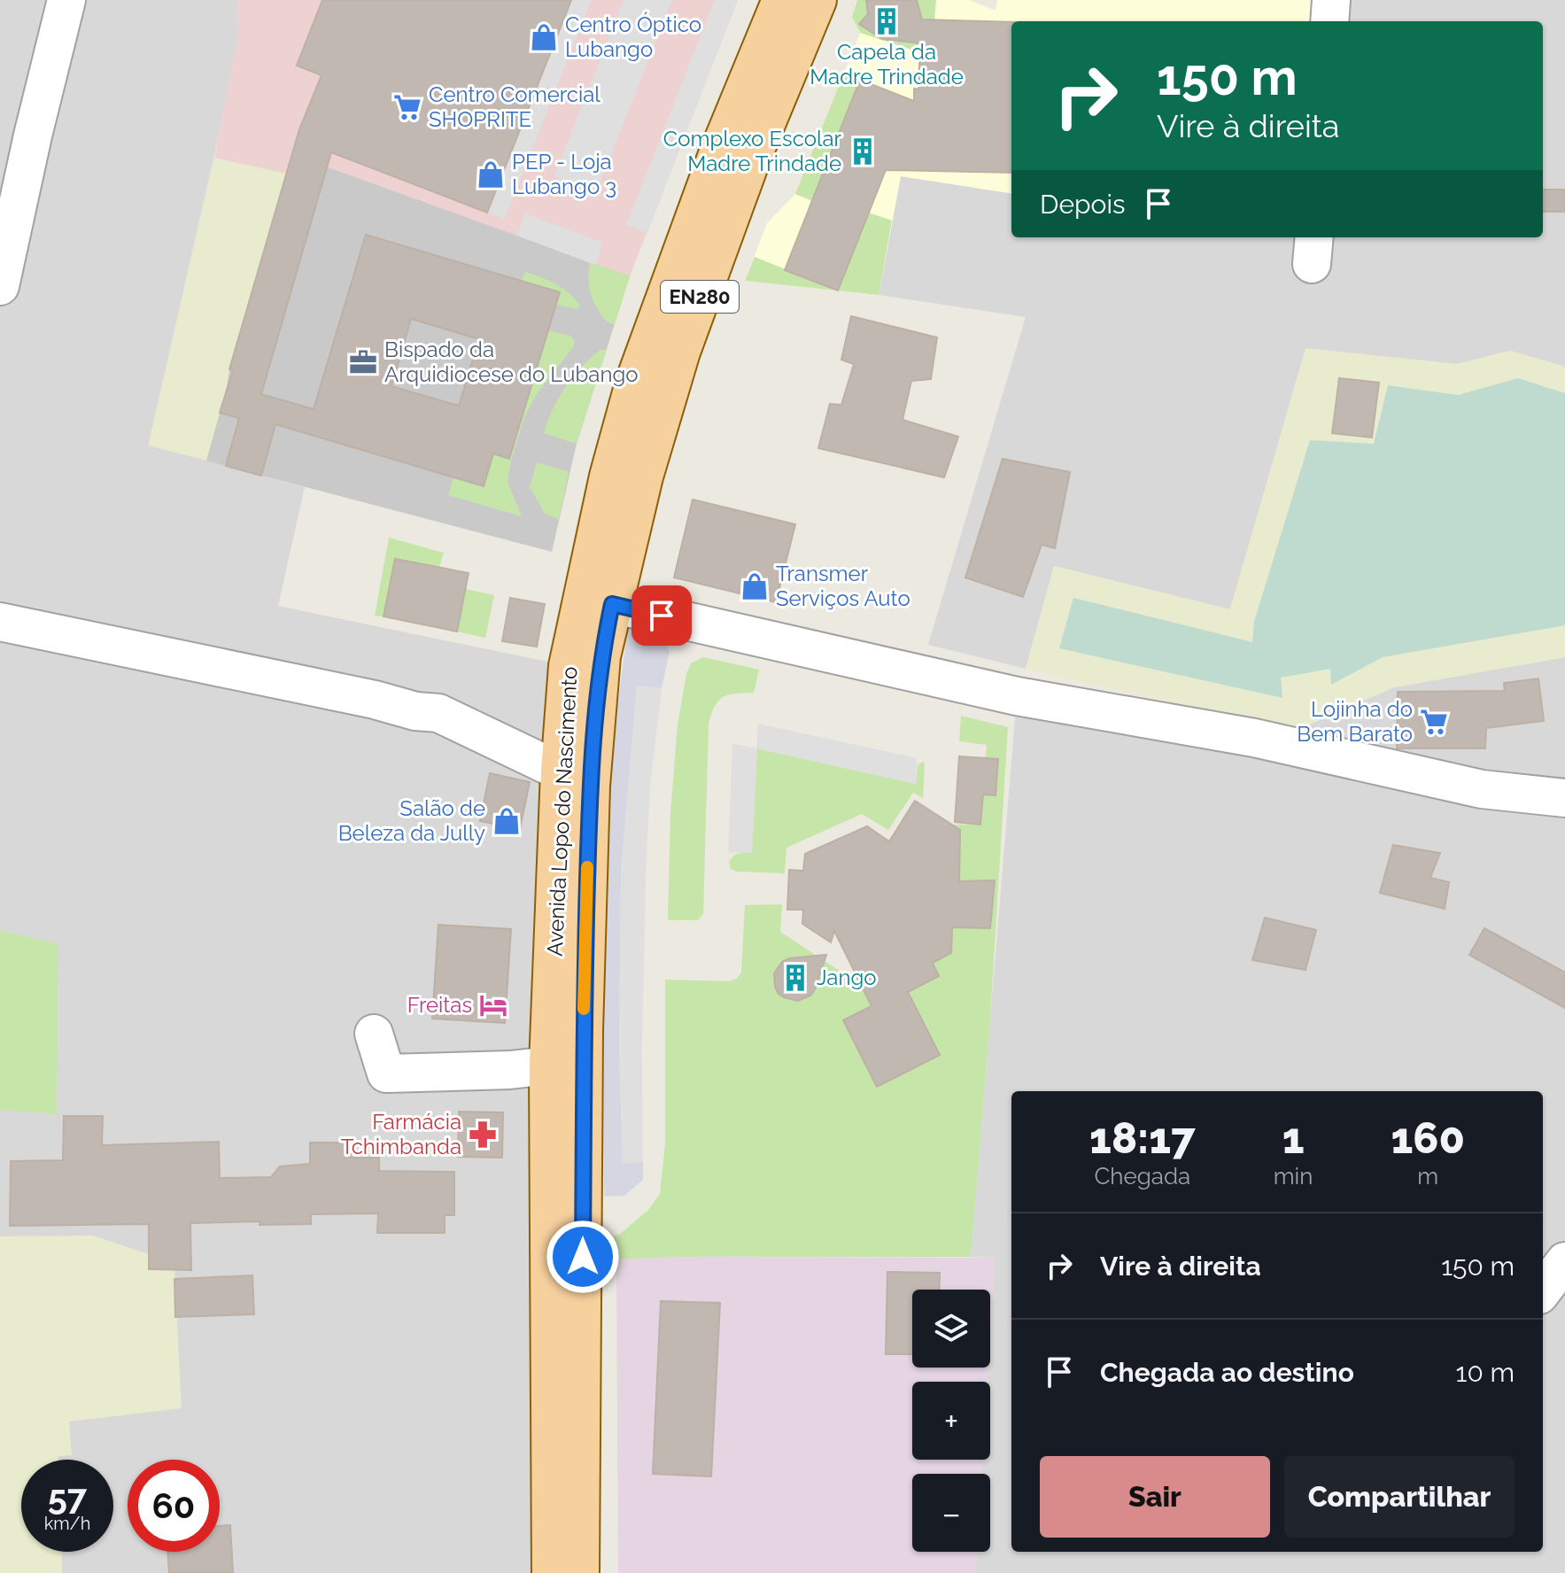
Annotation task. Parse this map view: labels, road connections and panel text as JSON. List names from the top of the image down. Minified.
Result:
{"streets":{"main road":["EN280","Avenida Lopo do Nascimento"]},"places":{"building":["Capela da Madre Trindade","Complexo Escolar Madre Trindade","Jango"],"shop":["Centro Óptico Lubango","PEP - Loja Lubango 3","Transmer Serviços Auto","Salão de Beleza da Jully"],"supermarket":["Centro Comercial SHOPRITE","Lojinha do Bem Barato"],"office":["Bispado da Arquidiocese do Lubango"],"hotel":["Freitas"],"pharmacy":["Farmácia Tchimbanda"]},"page":{"turn":["150 m","Vire à direita"],"then":"Depois","eta":["18:17","Chegada","1","min","160","m"],"list":[{"name":"Vire à direita","value":"150 m"},{"name":"Chegada ao destino","value":"10 m"}],"map_buttons":["+","−"],"buttons":["Sair","Compartilhar"],"speed":"57 km/h","limit":"60"}}
